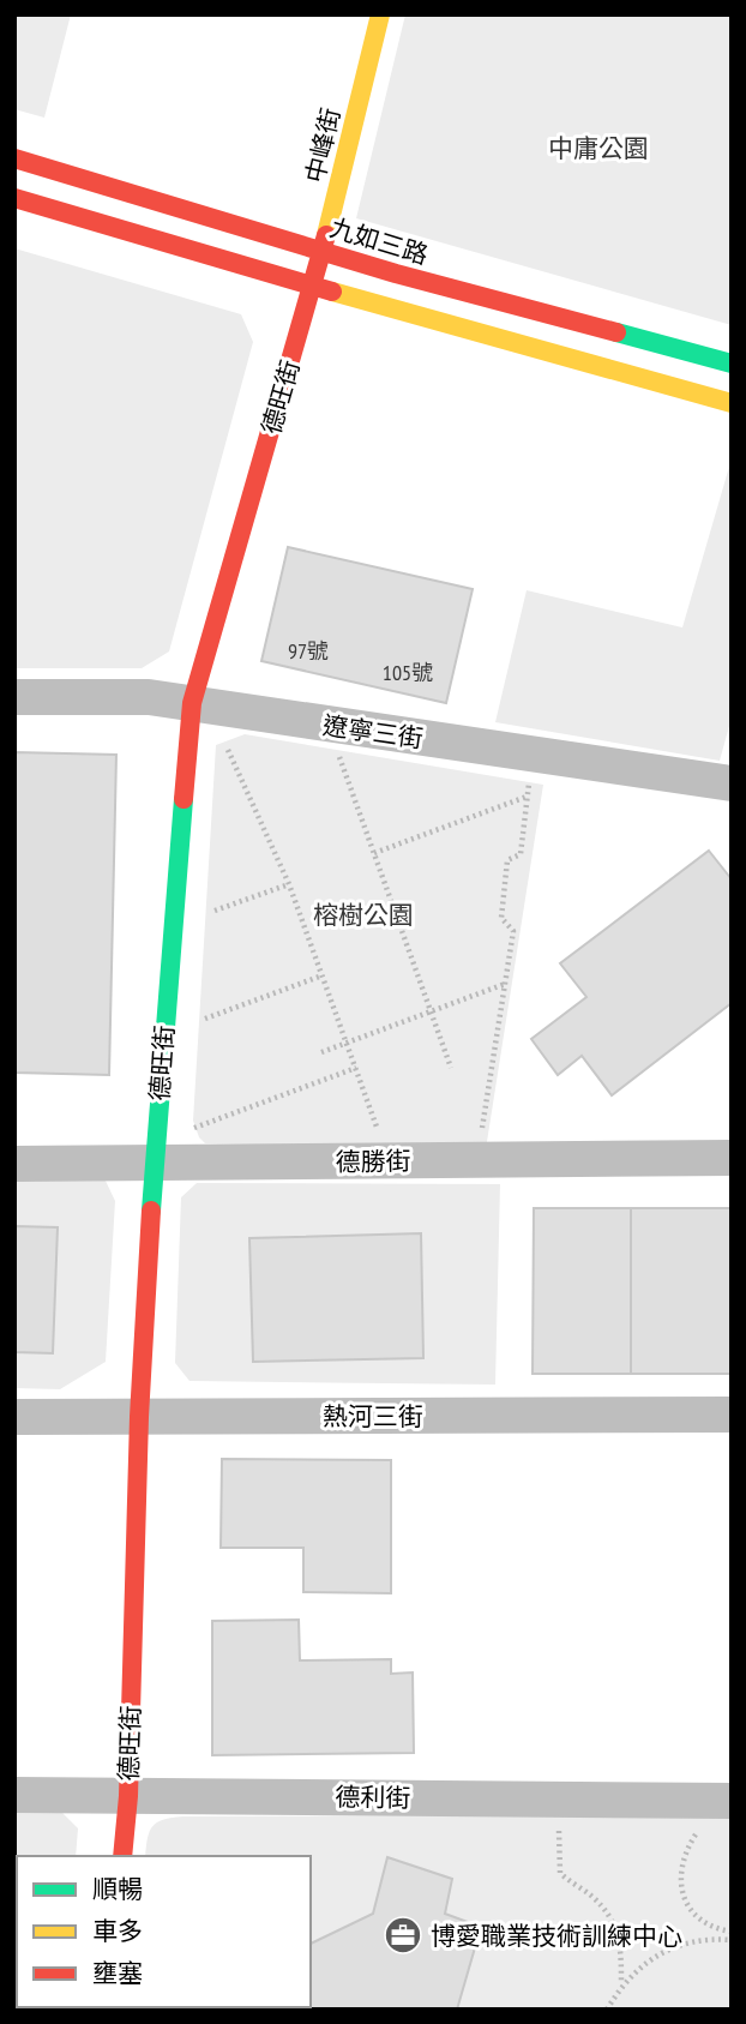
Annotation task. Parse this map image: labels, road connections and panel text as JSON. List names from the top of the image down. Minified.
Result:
{"streets":{"street":["中峰街","九如三路","德旺街","遼寧三街","德勝街","熱河三街","德利街"]},"crossings":[["中峰街","九如三路"],["中峰街","德旺街"],["德旺街","遼寧三街"],["德旺街","德勝街"],["德旺街","熱河三街"],["德旺街","德利街"]],"parks":["中庸公園","榕樹公園"],"places":{"office":["博愛職業技術訓練中心"]},"house_numbers":["97號","105號"],"legend":["順暢","車多","壅塞"]}
